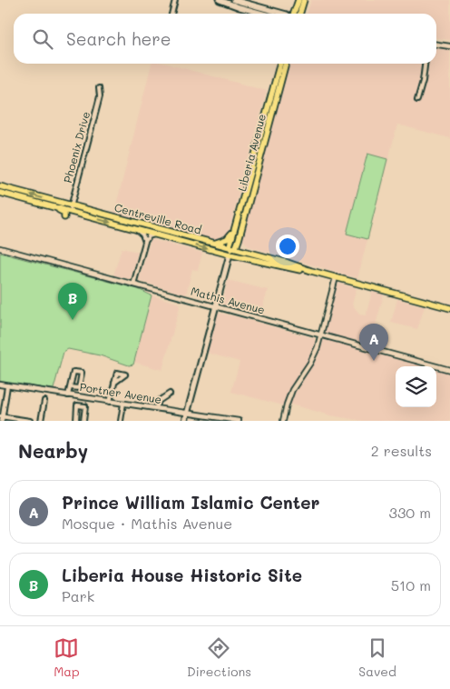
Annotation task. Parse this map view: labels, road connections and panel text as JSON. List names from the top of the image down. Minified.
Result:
{"streets":{"highway":["Liberia Avenue","Centreville Road"],"street":["Phoenix Drive","Mathis Avenue","Portner Avenue"]},"crossings":[["Phoenix Drive","Centreville Road"],["Liberia Avenue","Centreville Road"],["Liberia Avenue","Mathis Avenue"],["Liberia Avenue","Portner Avenue"]],"page":{"search":"Search here","pins":["B","A"],"heading":["Nearby","2 results"],"list":[{"mark":"A","name":"Prince William Islamic Center","note":"Mosque · Mathis Avenue","value":"330 m"},{"mark":"B","name":"Liberia House Historic Site","note":"Park","value":"510 m"}],"nav":["Map","Directions","Saved"]}}
